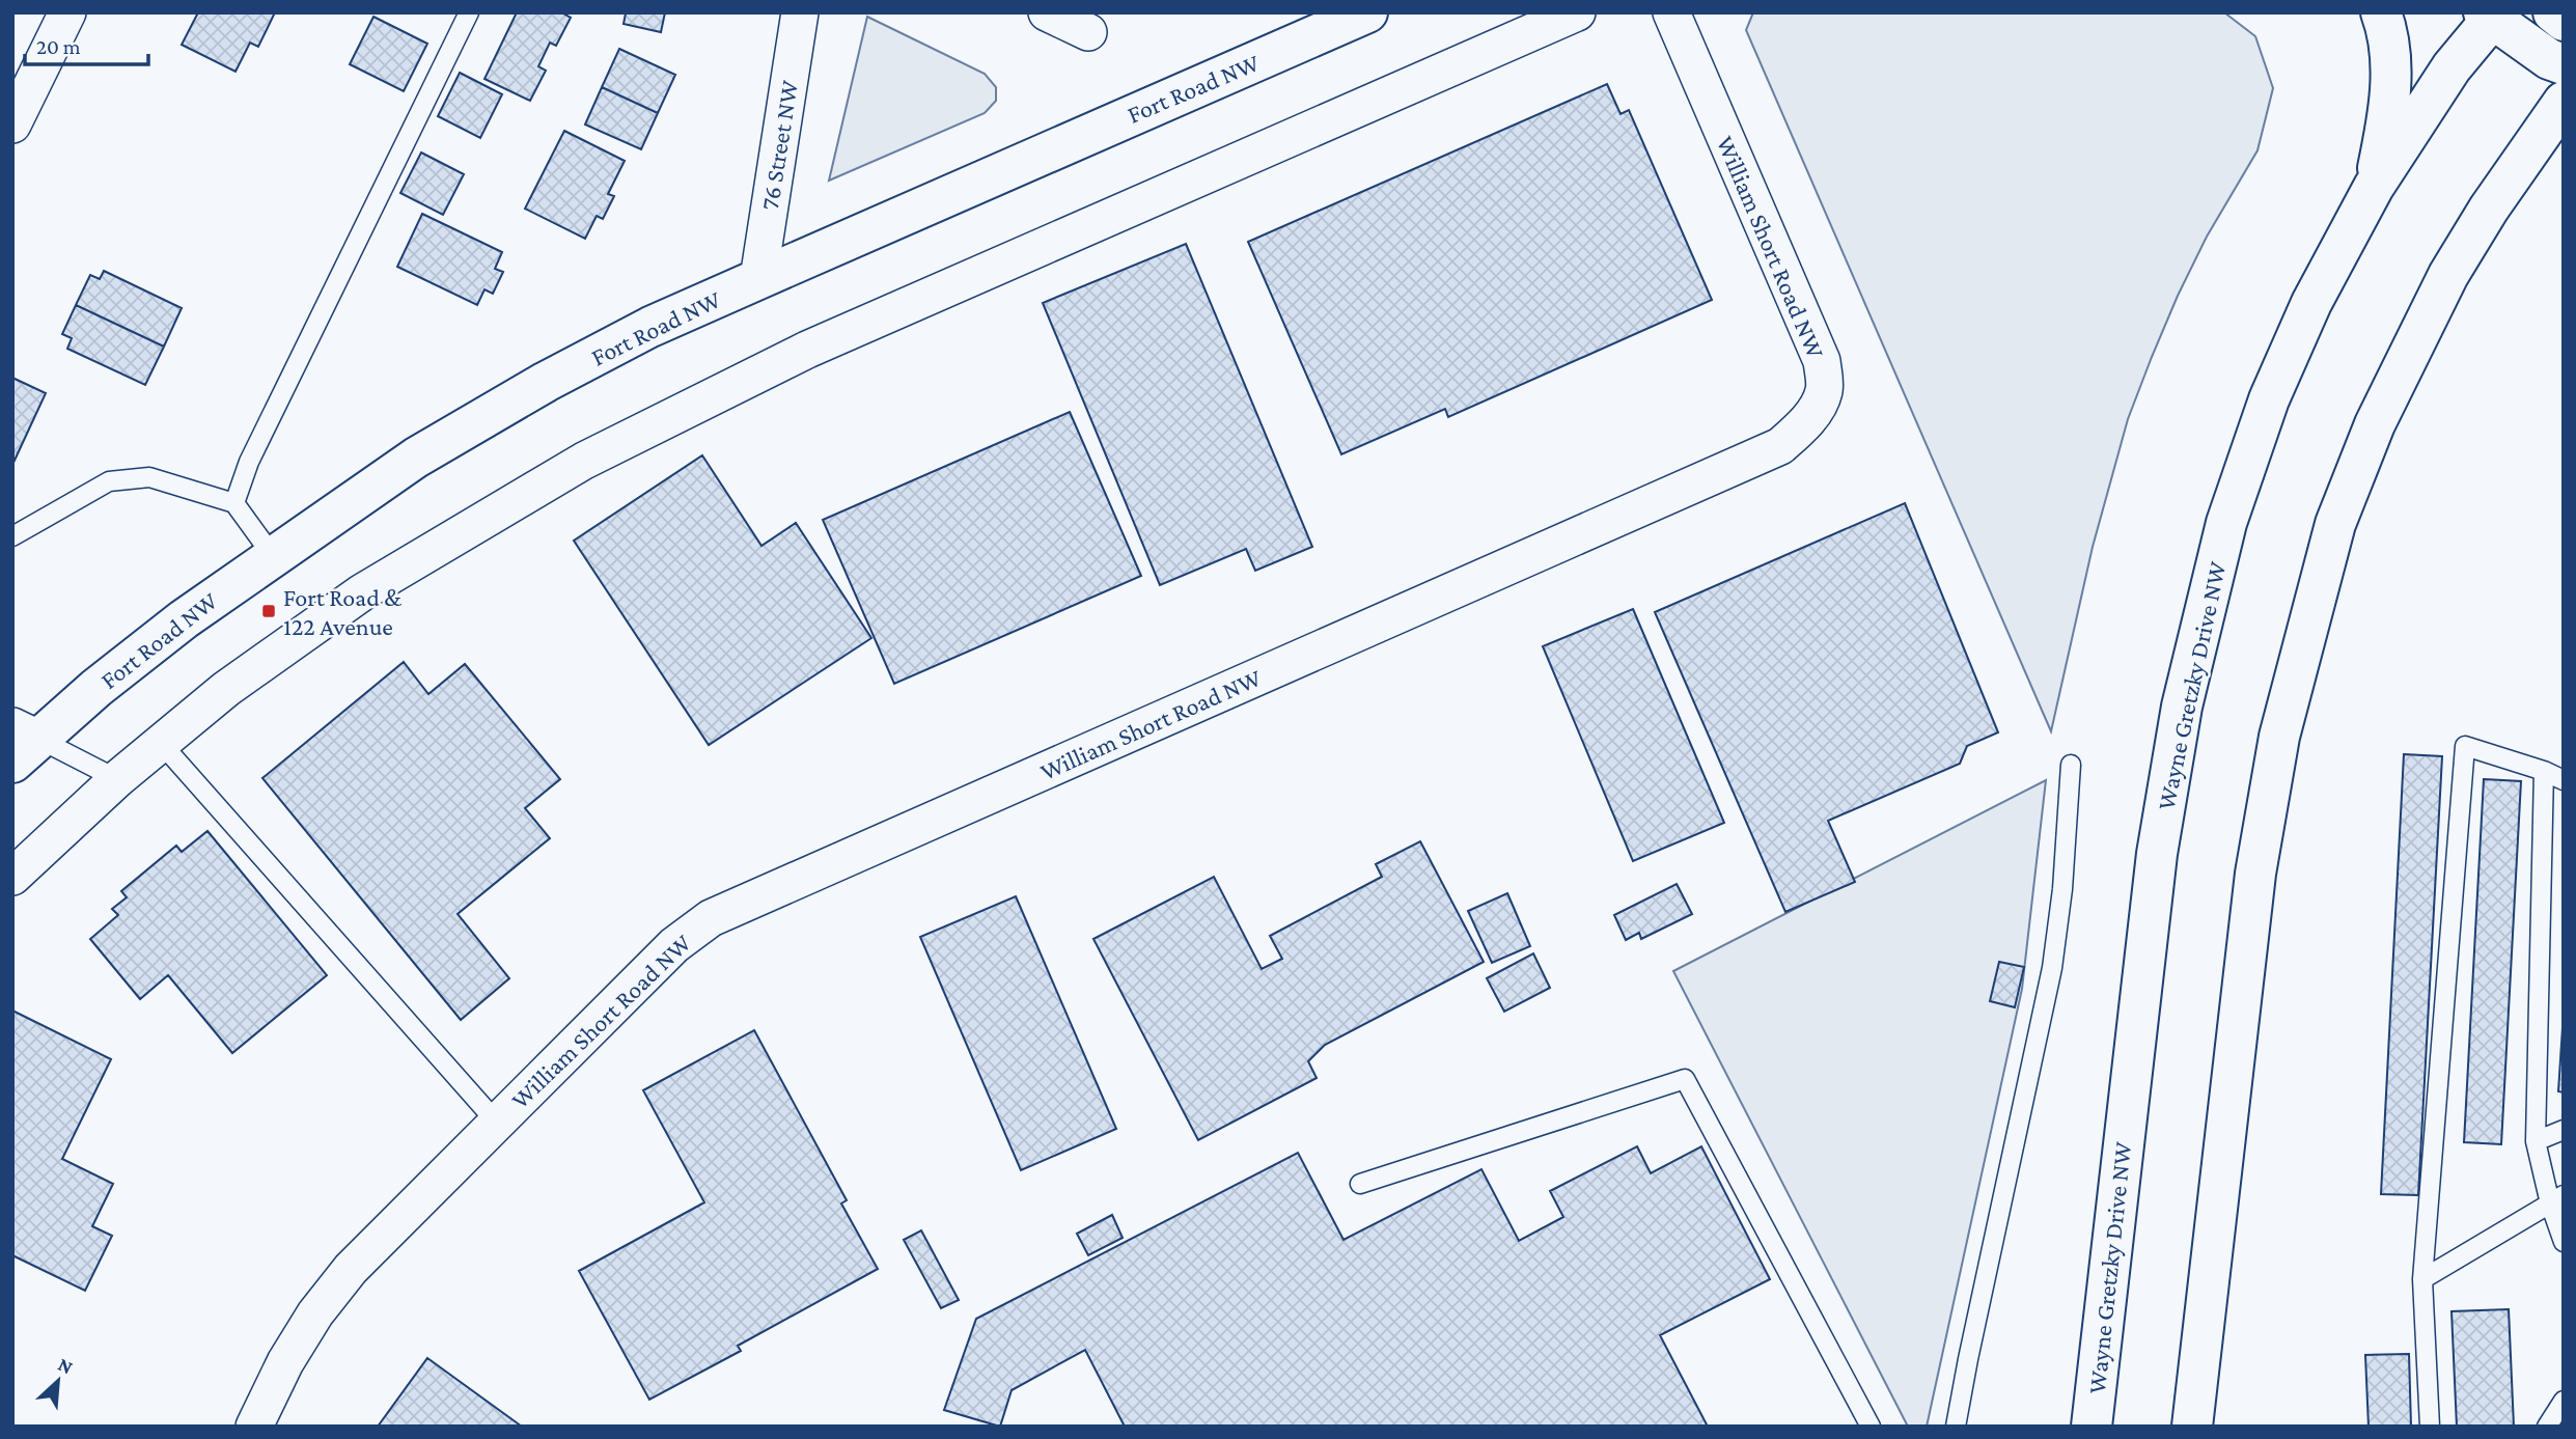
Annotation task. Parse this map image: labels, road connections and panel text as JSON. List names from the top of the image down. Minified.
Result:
{"streets":{"main road":["Fort Road NW","Wayne Gretzky Drive NW"],"street":["76 Street NW","William Short Road NW"]},"crossings":[["Fort Road NW","76 Street NW"]],"places":{"transit":["Fort Road & 122 Avenue"]},"scale_bar":"20 m","north":"top right"}
